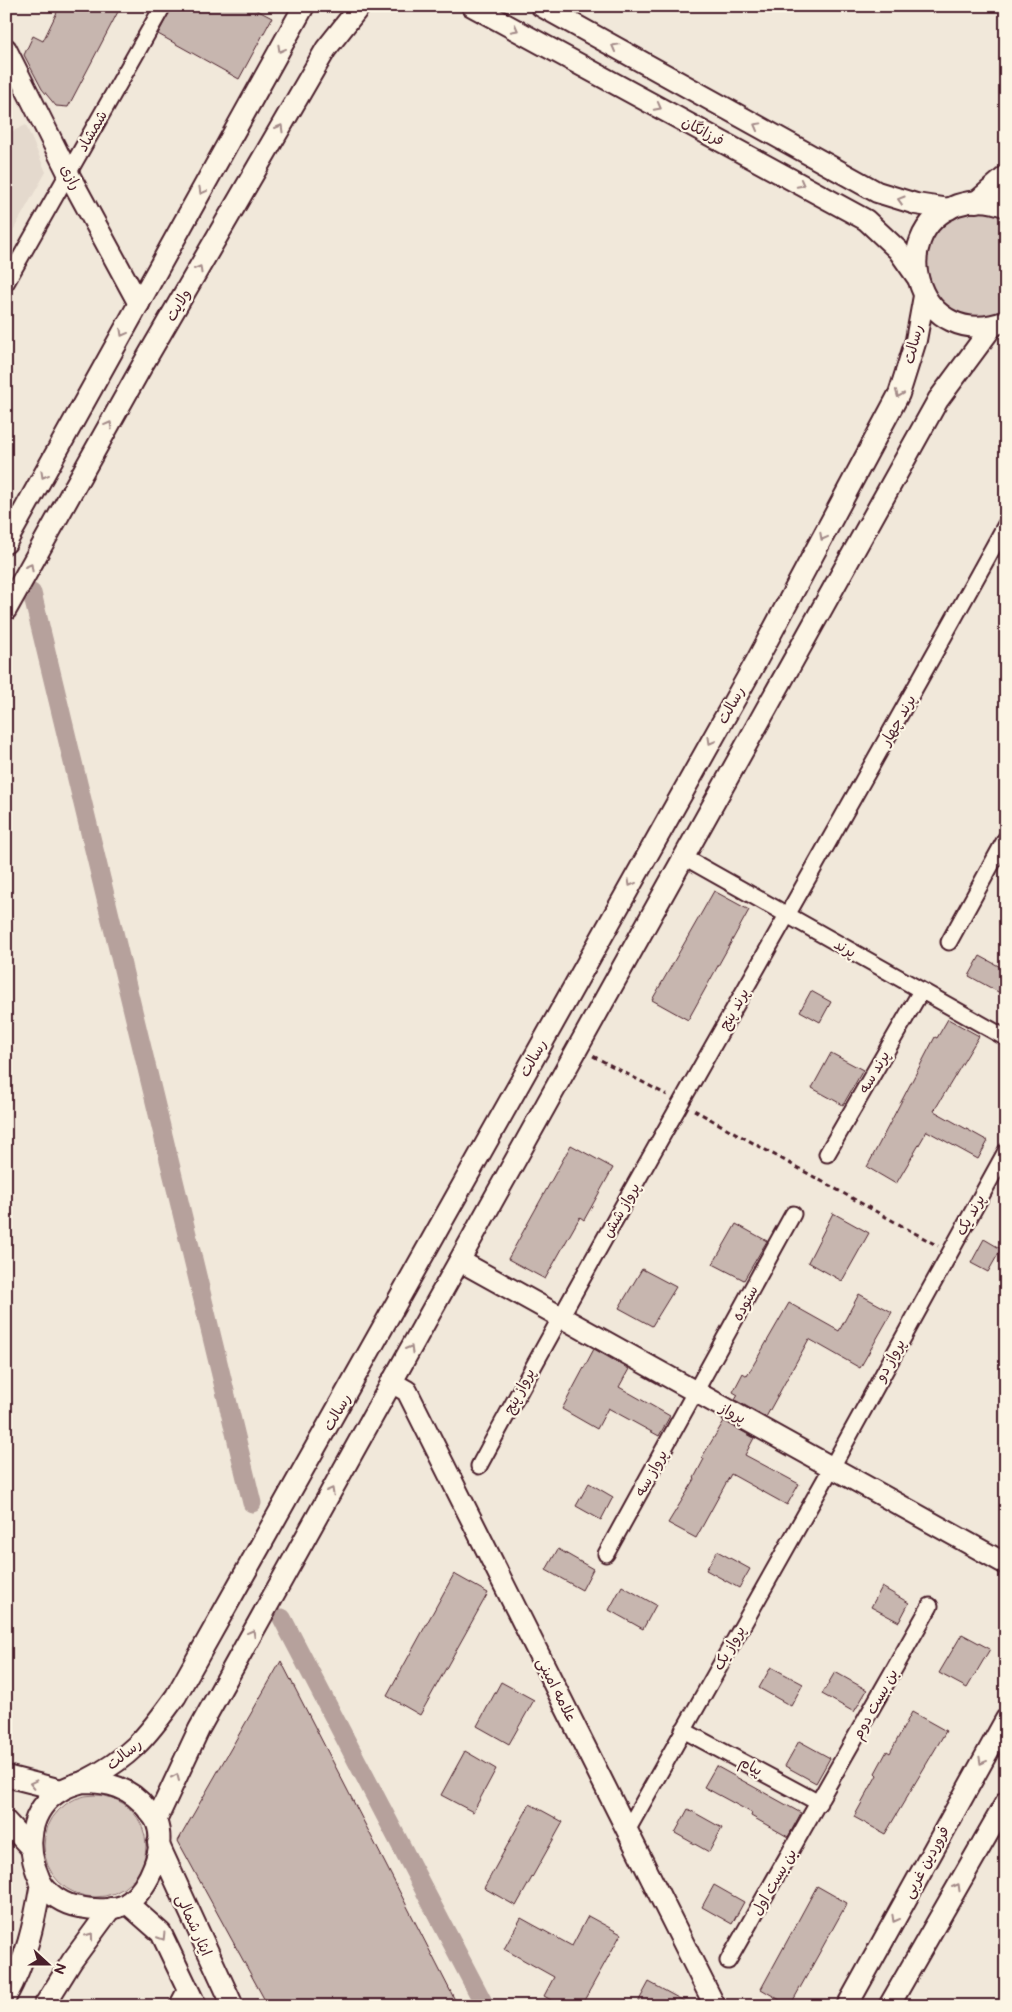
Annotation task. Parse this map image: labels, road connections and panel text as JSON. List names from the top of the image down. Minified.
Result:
{"streets":{"street":["شمشاد","فرزانگان","رازی","ولایت","رسالت","پرند چهار","پرند","پرند پنج","پرند سه","پرواز شش","پرند یک","ستوده","پرواز دو","پرواز پنج","پرواز","پرواز سه","پرواز یک","علامه امینی","بن بست دوم","پیام","فروردین غربی","بن بست اول","ایثار شمالی"]},"crossings":[["شمشاد","رازی"],["رسالت","ایثار شمالی"],["پرند چهار","پرند"],["پرند چهار","پرند پنج"],["پرند","پرند پنج"],["پرند","پرند سه"],["پرند پنج","پرواز شش"],["پرواز شش","پرواز پنج"],["پرواز شش","پرواز"],["پرند یک","پرواز دو"],["ستوده","پرواز"],["ستوده","پرواز سه"],["پرواز دو","پرواز"],["پرواز دو","پرواز یک"],["پرواز پنج","پرواز"],["پرواز","پرواز سه"],["پرواز","پرواز یک"],["پرواز یک","علامه امینی"],["پرواز یک","پیام"],["بن بست دوم","پیام"],["بن بست دوم","بن بست اول"],["پیام","بن بست اول"]],"north":"right"}
